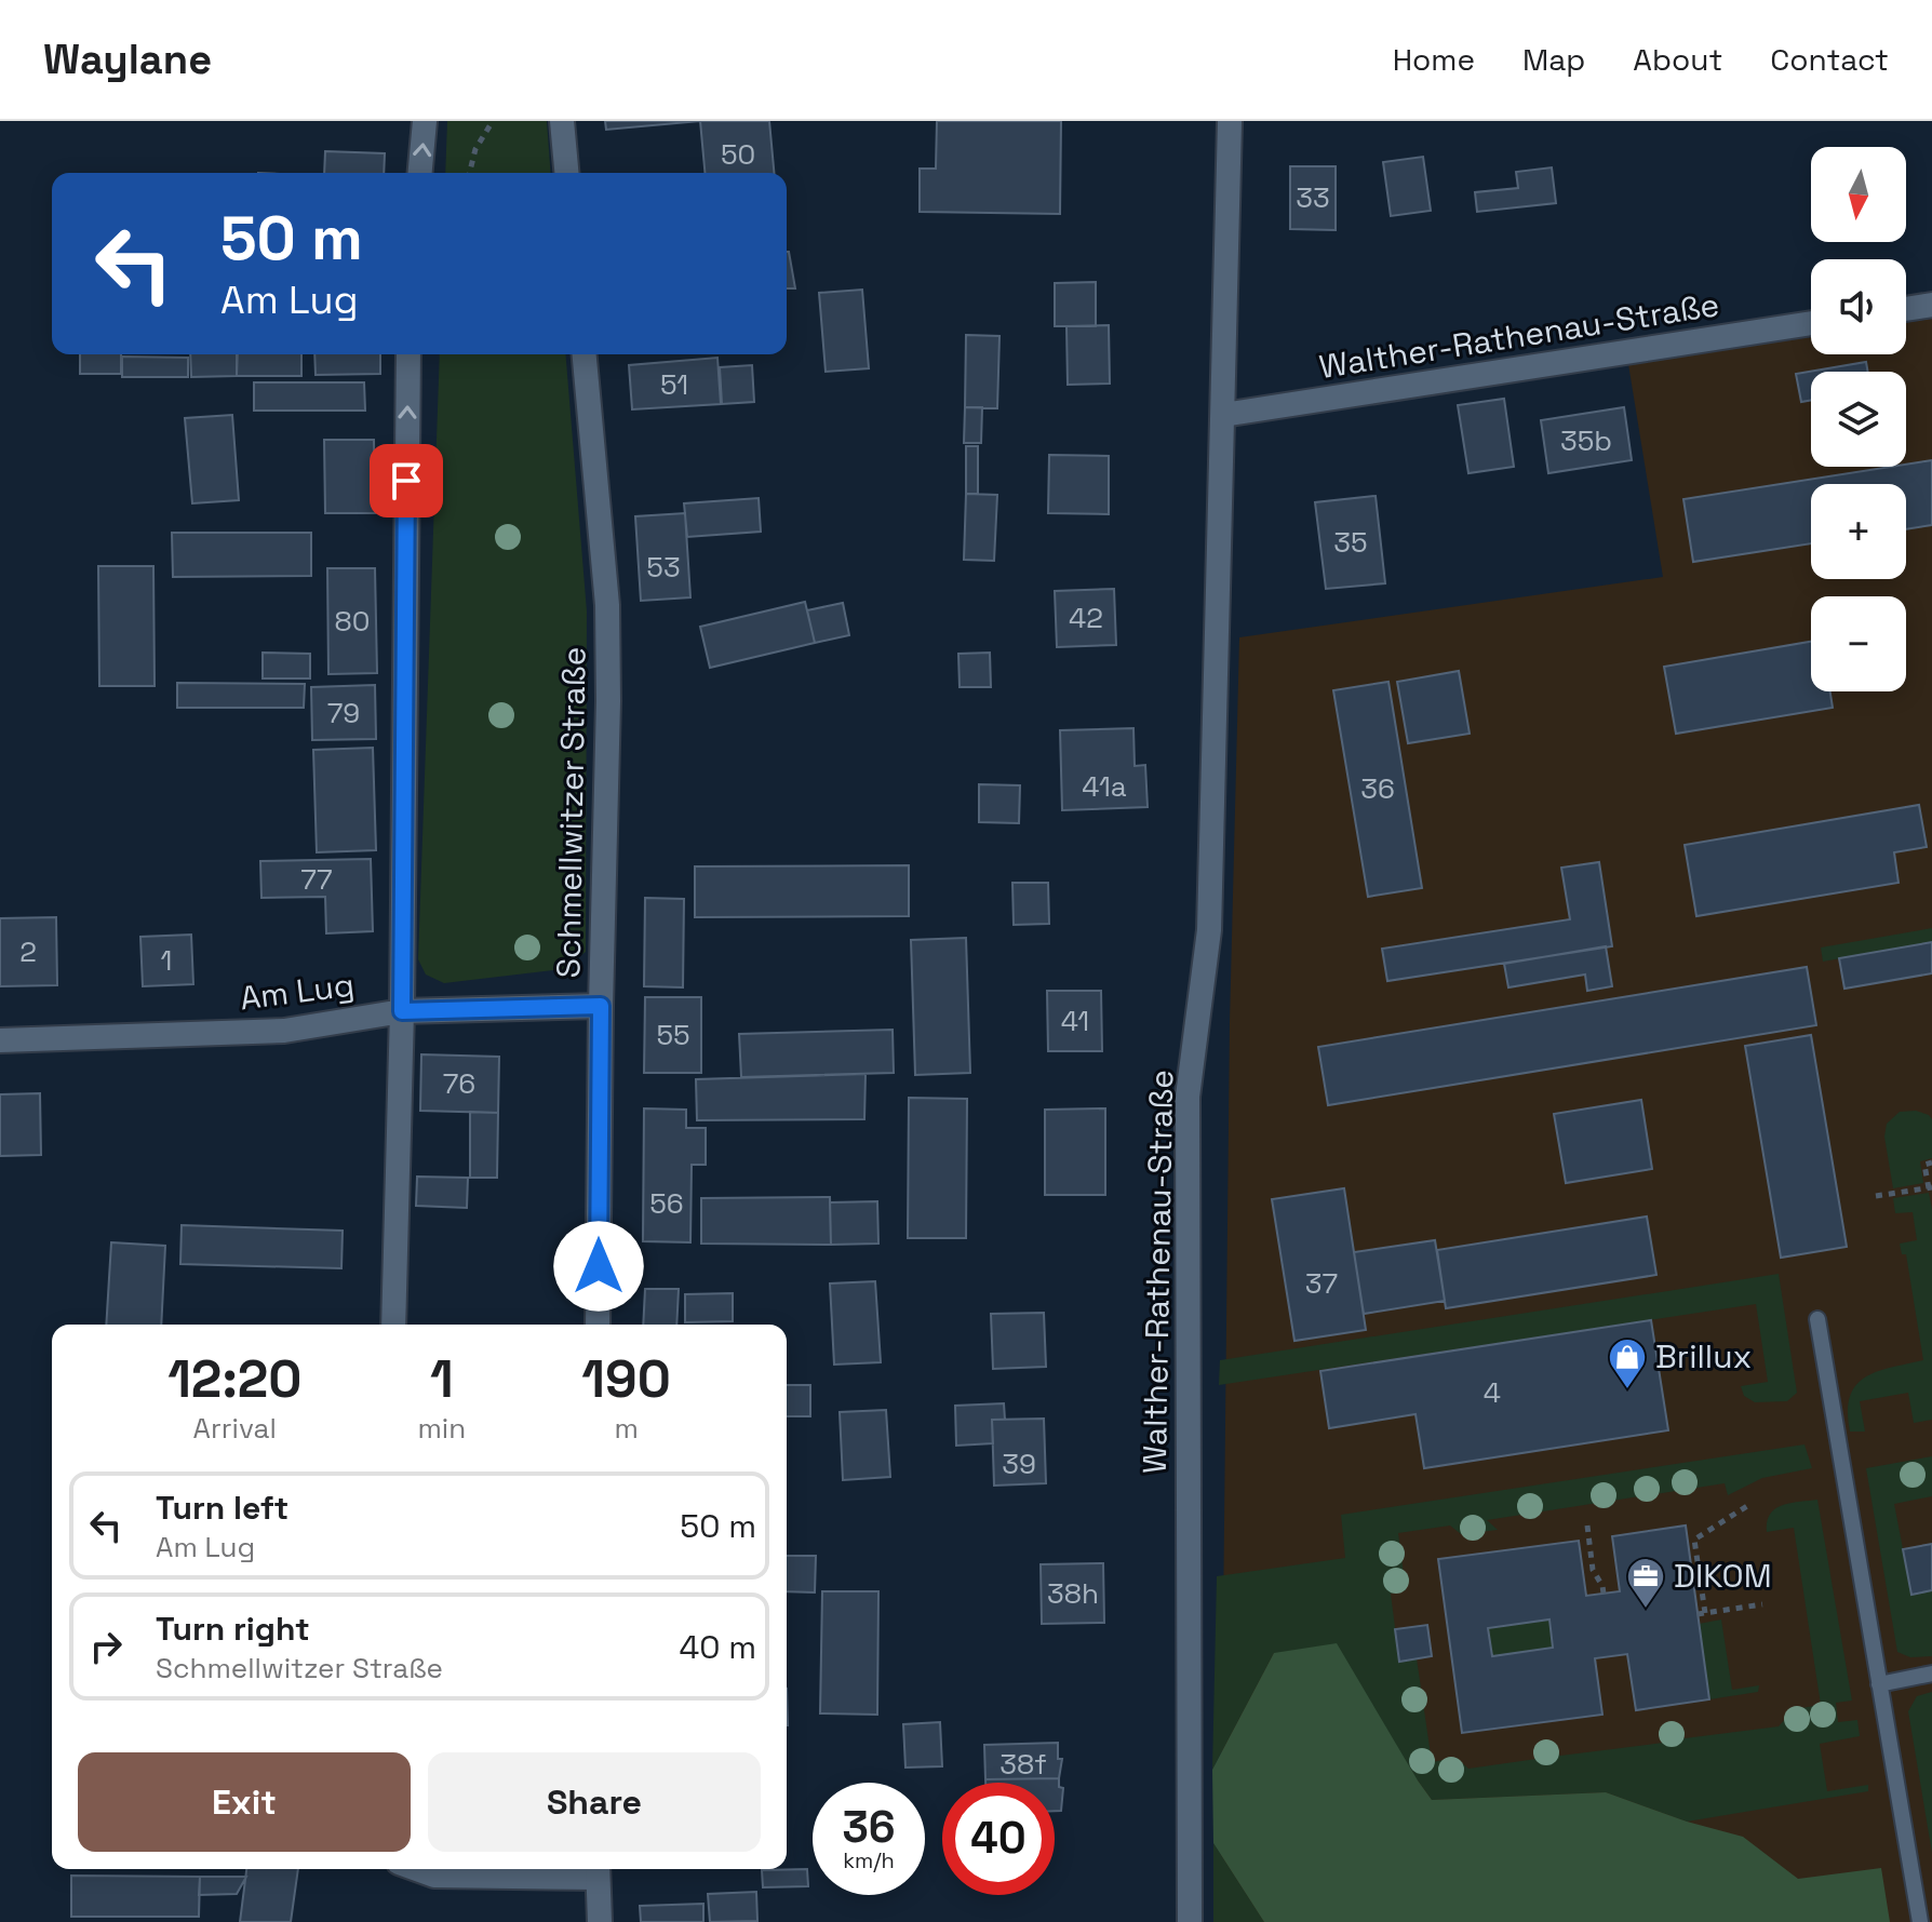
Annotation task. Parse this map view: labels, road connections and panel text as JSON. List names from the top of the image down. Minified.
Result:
{"streets":{"street":["Walther-Rathenau-Straße","Schmellwitzer Straße","Am Lug"]},"crossings":[["Schmellwitzer Straße","Am Lug"]],"places":{"shop":["Brillux"],"office":["DIKOM"]},"house_numbers":["50","33","51","35b","35","53","42","80","79","41a","36","77","2","1","41","55","76","56","37","4","39","38h","38f"],"north":"bottom","page":{"header":"Waylane","nav":["Home","Map","About","Contact"],"map_buttons":["+","−"],"turn":["50 m","Am Lug"],"eta":["12:20","Arrival","1","min","190","m"],"list":[{"name":"Turn left","note":"Am Lug","value":"50 m"},{"name":"Turn right","note":"Schmellwitzer Straße","value":"40 m"}],"buttons":["Exit","Share"],"speed":"36 km/h","limit":"40"}}
